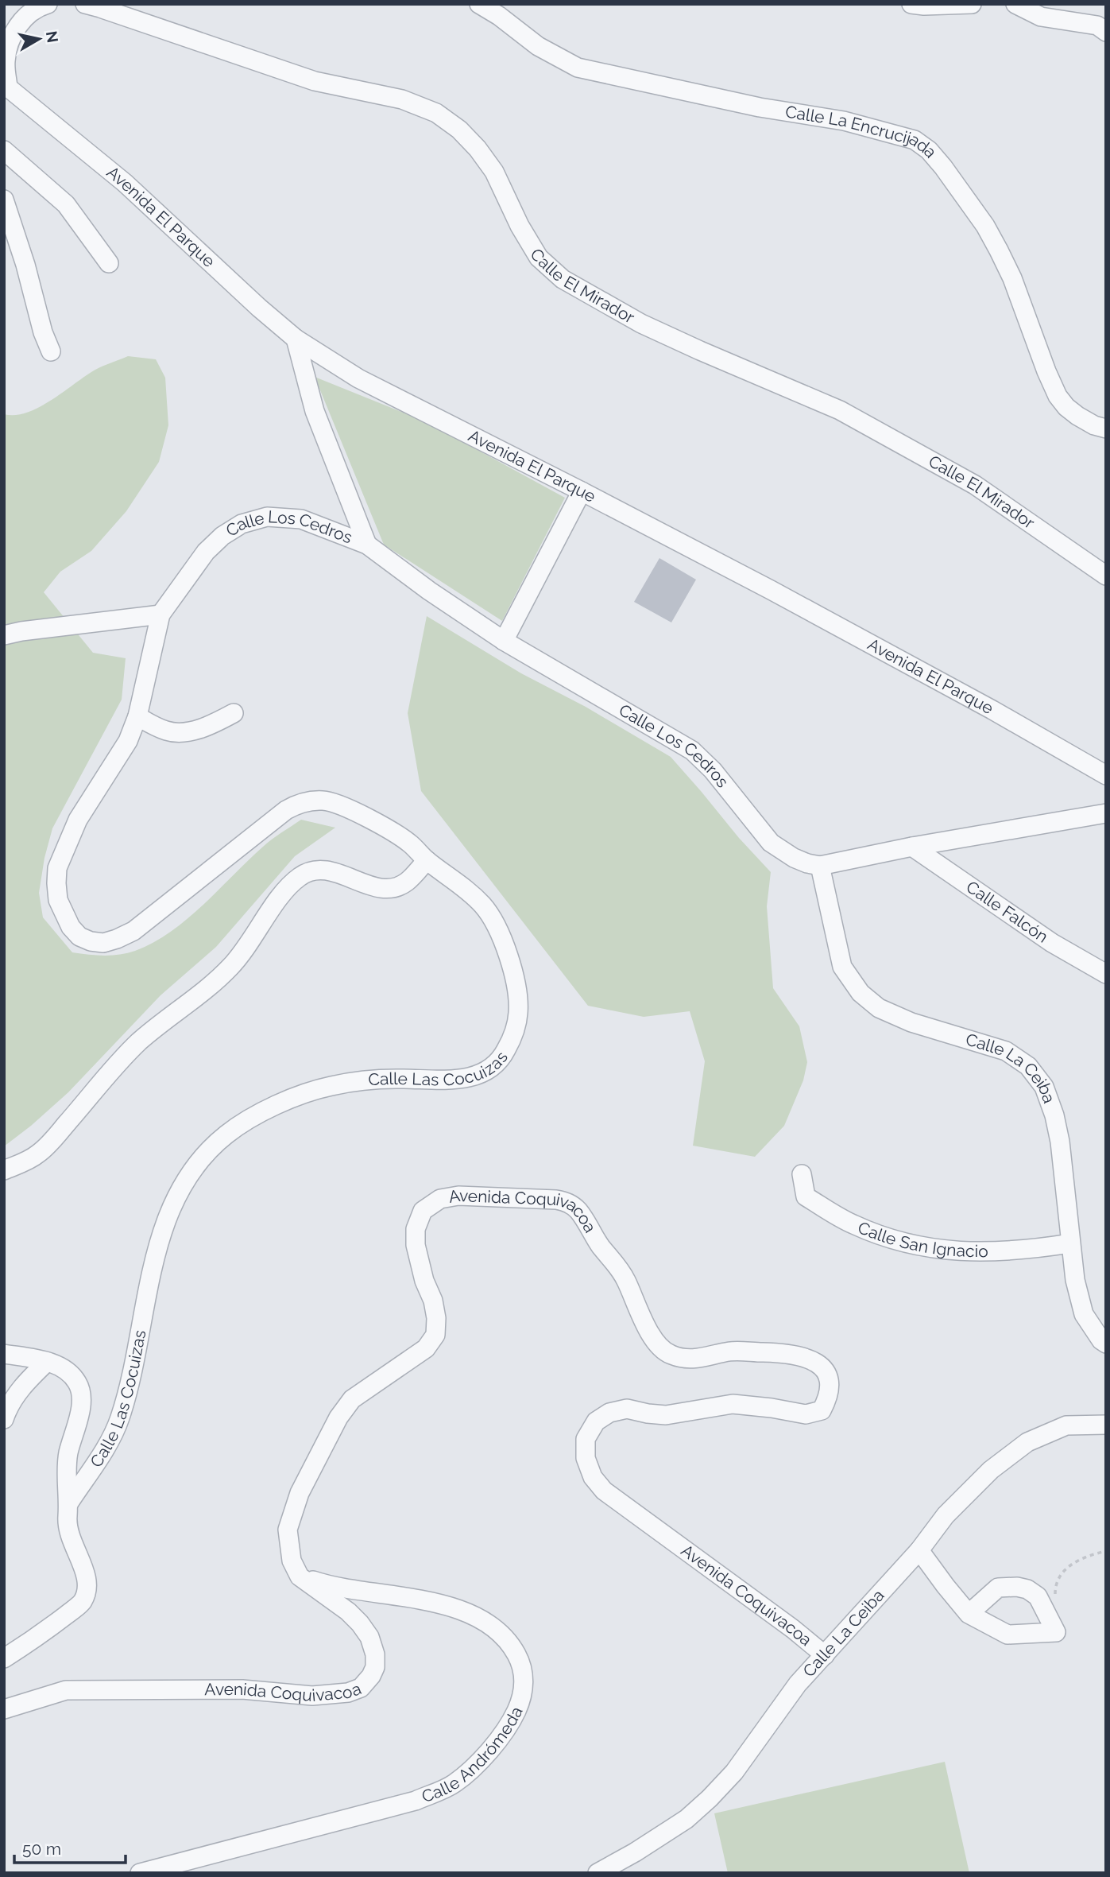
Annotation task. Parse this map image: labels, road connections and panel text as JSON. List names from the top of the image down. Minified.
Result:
{"streets":{"street":["Calle La Encrucijada","Avenida El Parque","Calle El Mirador","Calle Los Cedros","Calle Falcón","Calle Las Cocuizas","Calle La Ceiba","Avenida Coquivacoa","Calle San Ignacio","Calle Andrómeda"]},"crossings":[["Calle Los Cedros","Calle Falcón"],["Calle Los Cedros","Calle Las Cocuizas"],["Calle Los Cedros","Calle La Ceiba"],["Calle La Ceiba","Avenida Coquivacoa"],["Calle La Ceiba","Calle San Ignacio"],["Avenida Coquivacoa","Calle Andrómeda"]],"scale_bar":"50 m","north":"right"}
